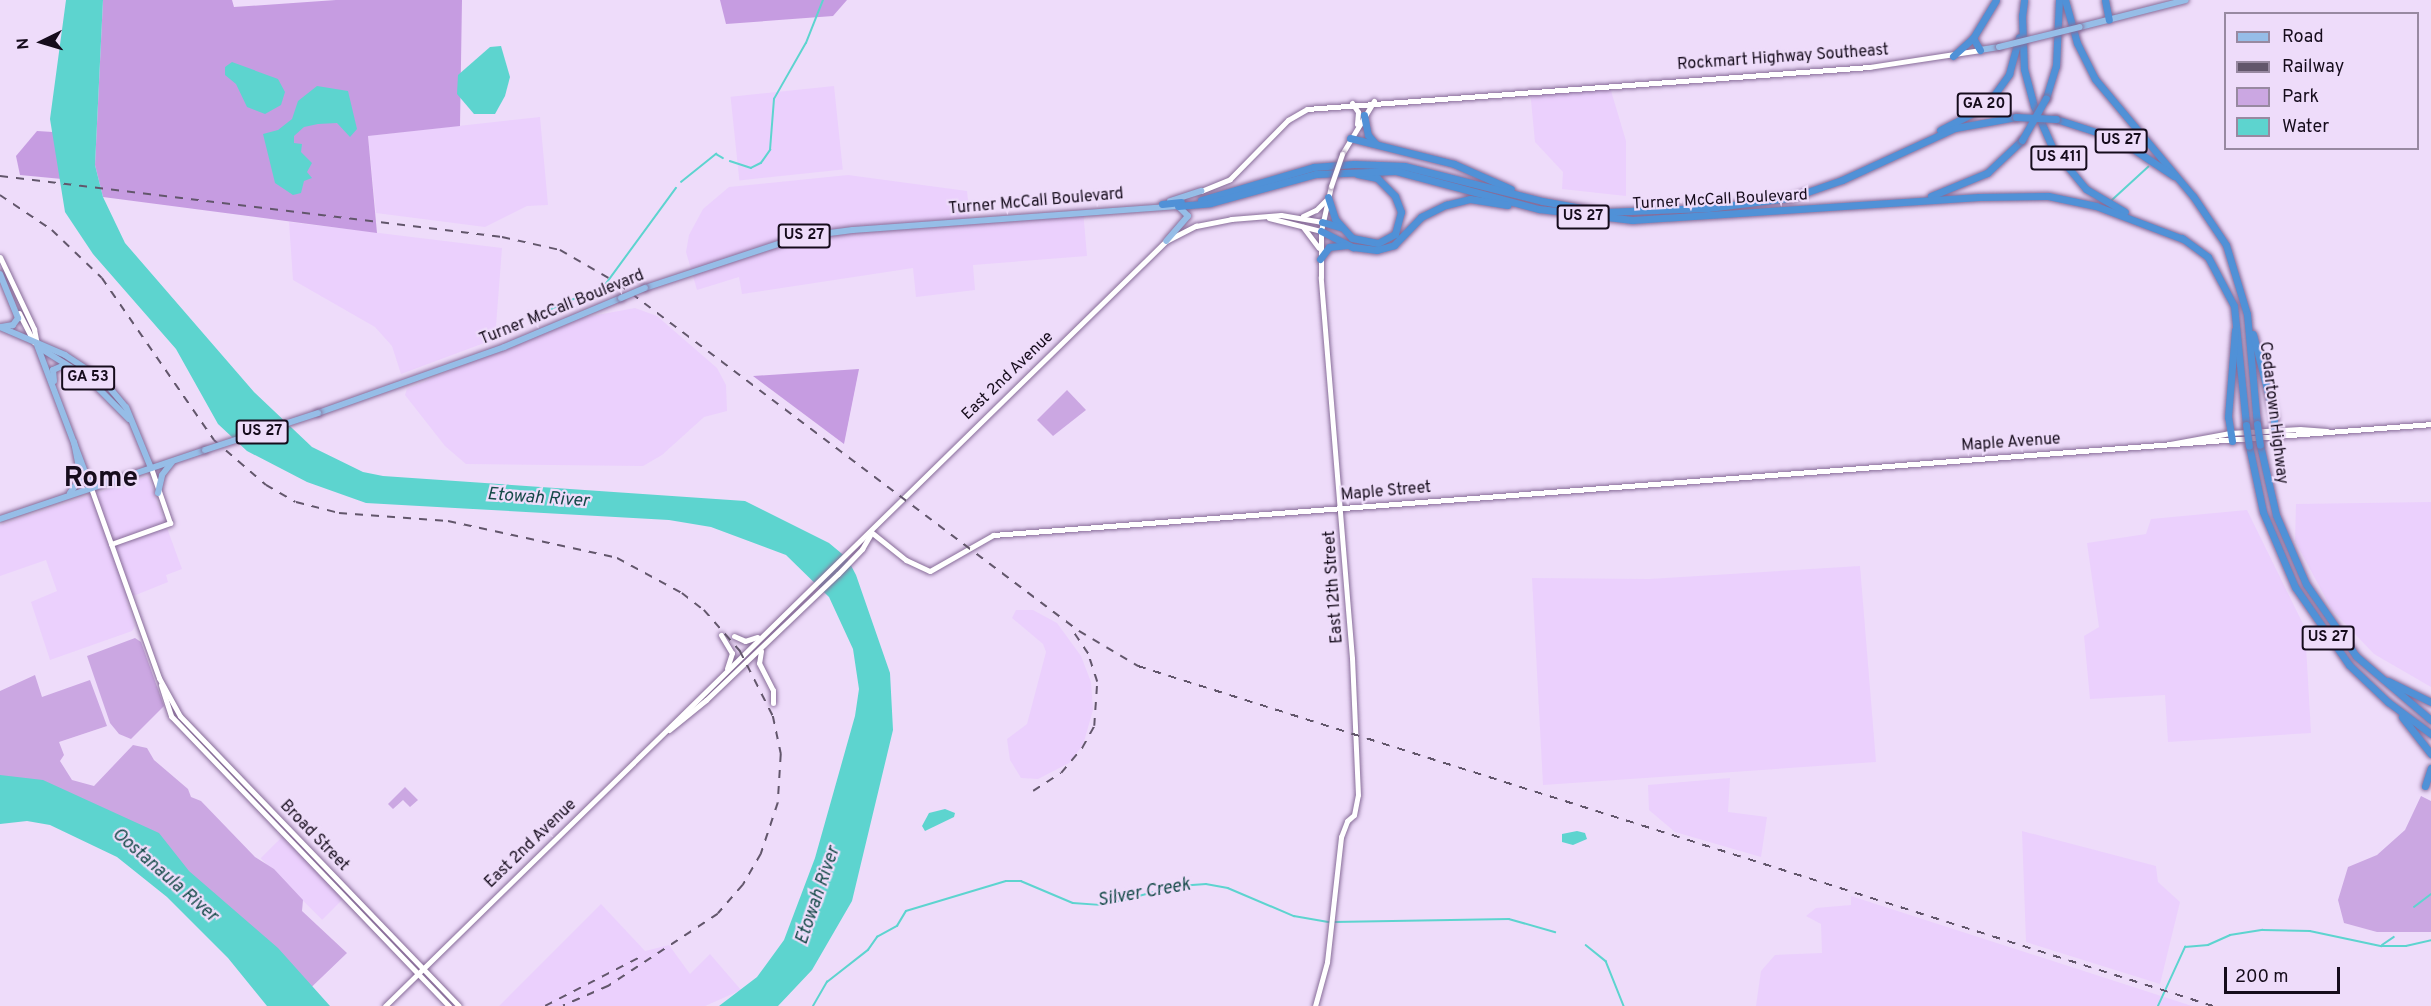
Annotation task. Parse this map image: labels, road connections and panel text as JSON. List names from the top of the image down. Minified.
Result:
{"streets":{"highway":["GA 20","US 27","US 411","Turner McCall Boulevard","Cedartown Highway"],"main road":["Rockmart Highway Southeast","East 2nd Avenue","GA 53","Maple Avenue","Maple Street","East 12th Street","Broad Street"]},"crossings":[["Rockmart Highway Southeast","East 12th Street"],["GA 20","US 411"],["GA 20","Turner McCall Boulevard"],["US 411","Turner McCall Boulevard"],["US 411","Cedartown Highway"],["Turner McCall Boulevard","GA 53"],["Turner McCall Boulevard","Cedartown Highway"],["Turner McCall Boulevard","Broad Street"],["East 2nd Avenue","Maple Street"],["East 2nd Avenue","Broad Street"],["GA 53","Broad Street"],["Cedartown Highway","Maple Avenue"],["Maple Avenue","Maple Street"],["Maple Street","East 12th Street"]],"districts":["Rome"],"water":["Etowah River","Oostanaula River","Silver Creek"],"legend":["Road","Railway","Park","Water"],"scale_bar":"200 m","north":"left"}
